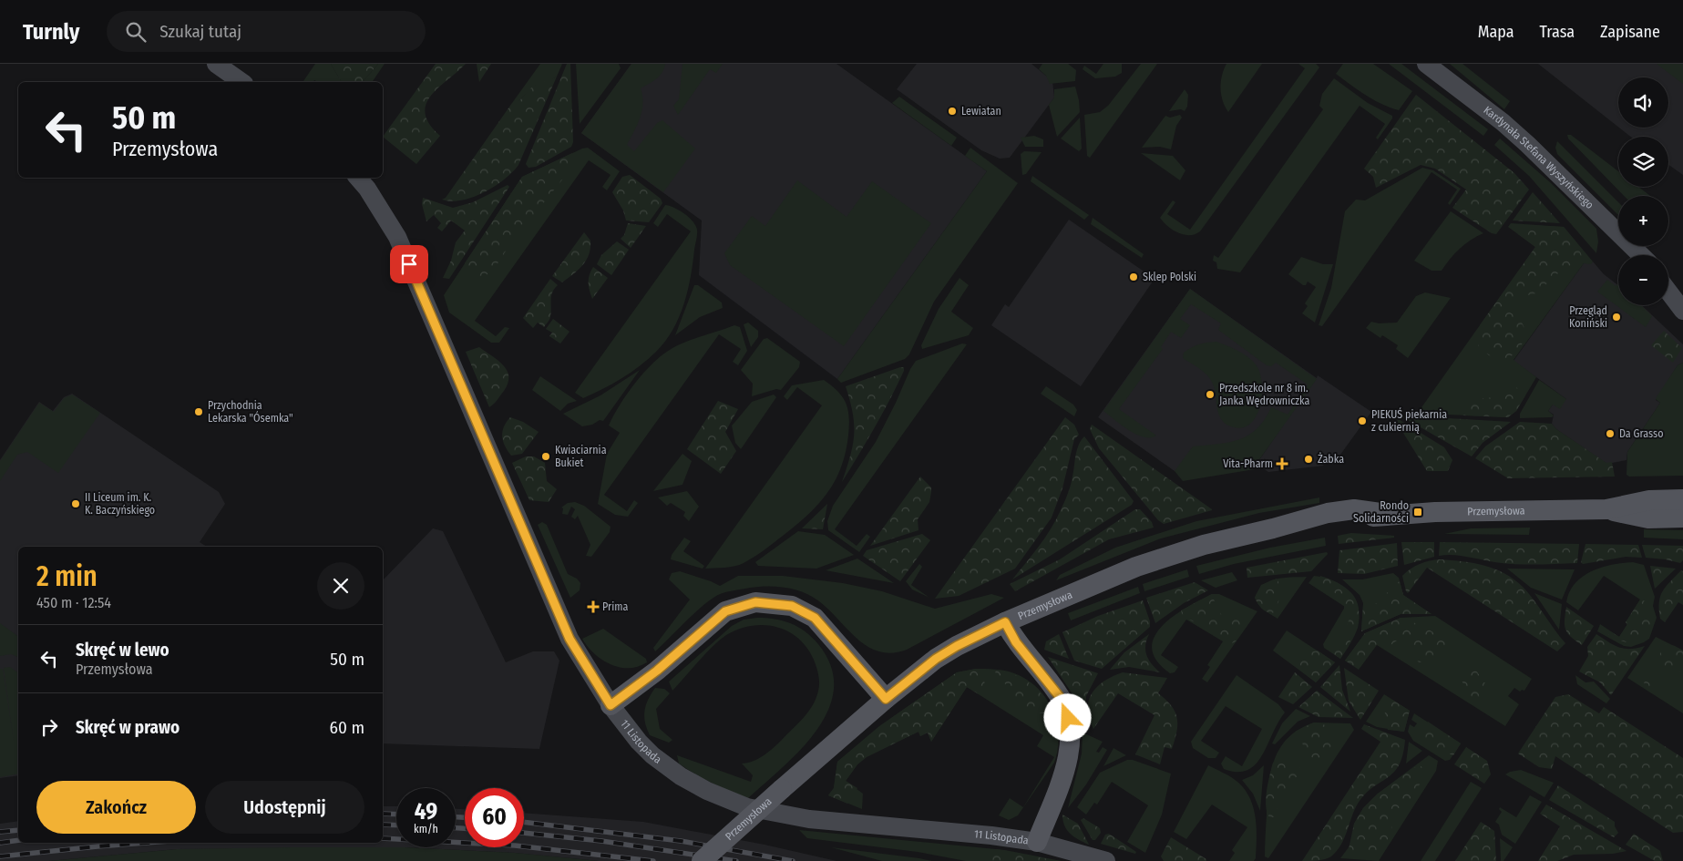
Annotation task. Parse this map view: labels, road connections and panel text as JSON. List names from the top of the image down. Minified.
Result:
{"streets":{"main road":["Przemysłowa"],"street":["Kardynała Stefana Wyszyńskiego","11 Listopada"]},"places":{"other":["Lewiatan","Sklep Polski","Przegląd Koniński","Przedszkole nr 8 im. Janka Wędrowniczka","Przychodnia Lekarska \"Ósemka\"","PIEKUŚ piekarnia z cukiernią","Da Grasso","Kwiaciarnia Bukiet","Żabka","II Liceum im. K. K. Baczyńskiego"],"health":["Vita-Pharm","Prima"],"transit":["Rondo Solidarności"]},"page":{"header":"Turnly","search":"Szukaj tutaj","nav":["Mapa","Trasa","Zapisane"],"map_buttons":["+","−"],"turn":["50 m","Przemysłowa"],"heading":["2 min","450 m · 12:54"],"list":[{"name":"Skręć w lewo","note":"Przemysłowa","value":"50 m"},{"name":"Skręć w prawo","value":"60 m"}],"buttons":["Zakończ","Udostępnij"],"speed":"49 km/h","limit":"60"}}
